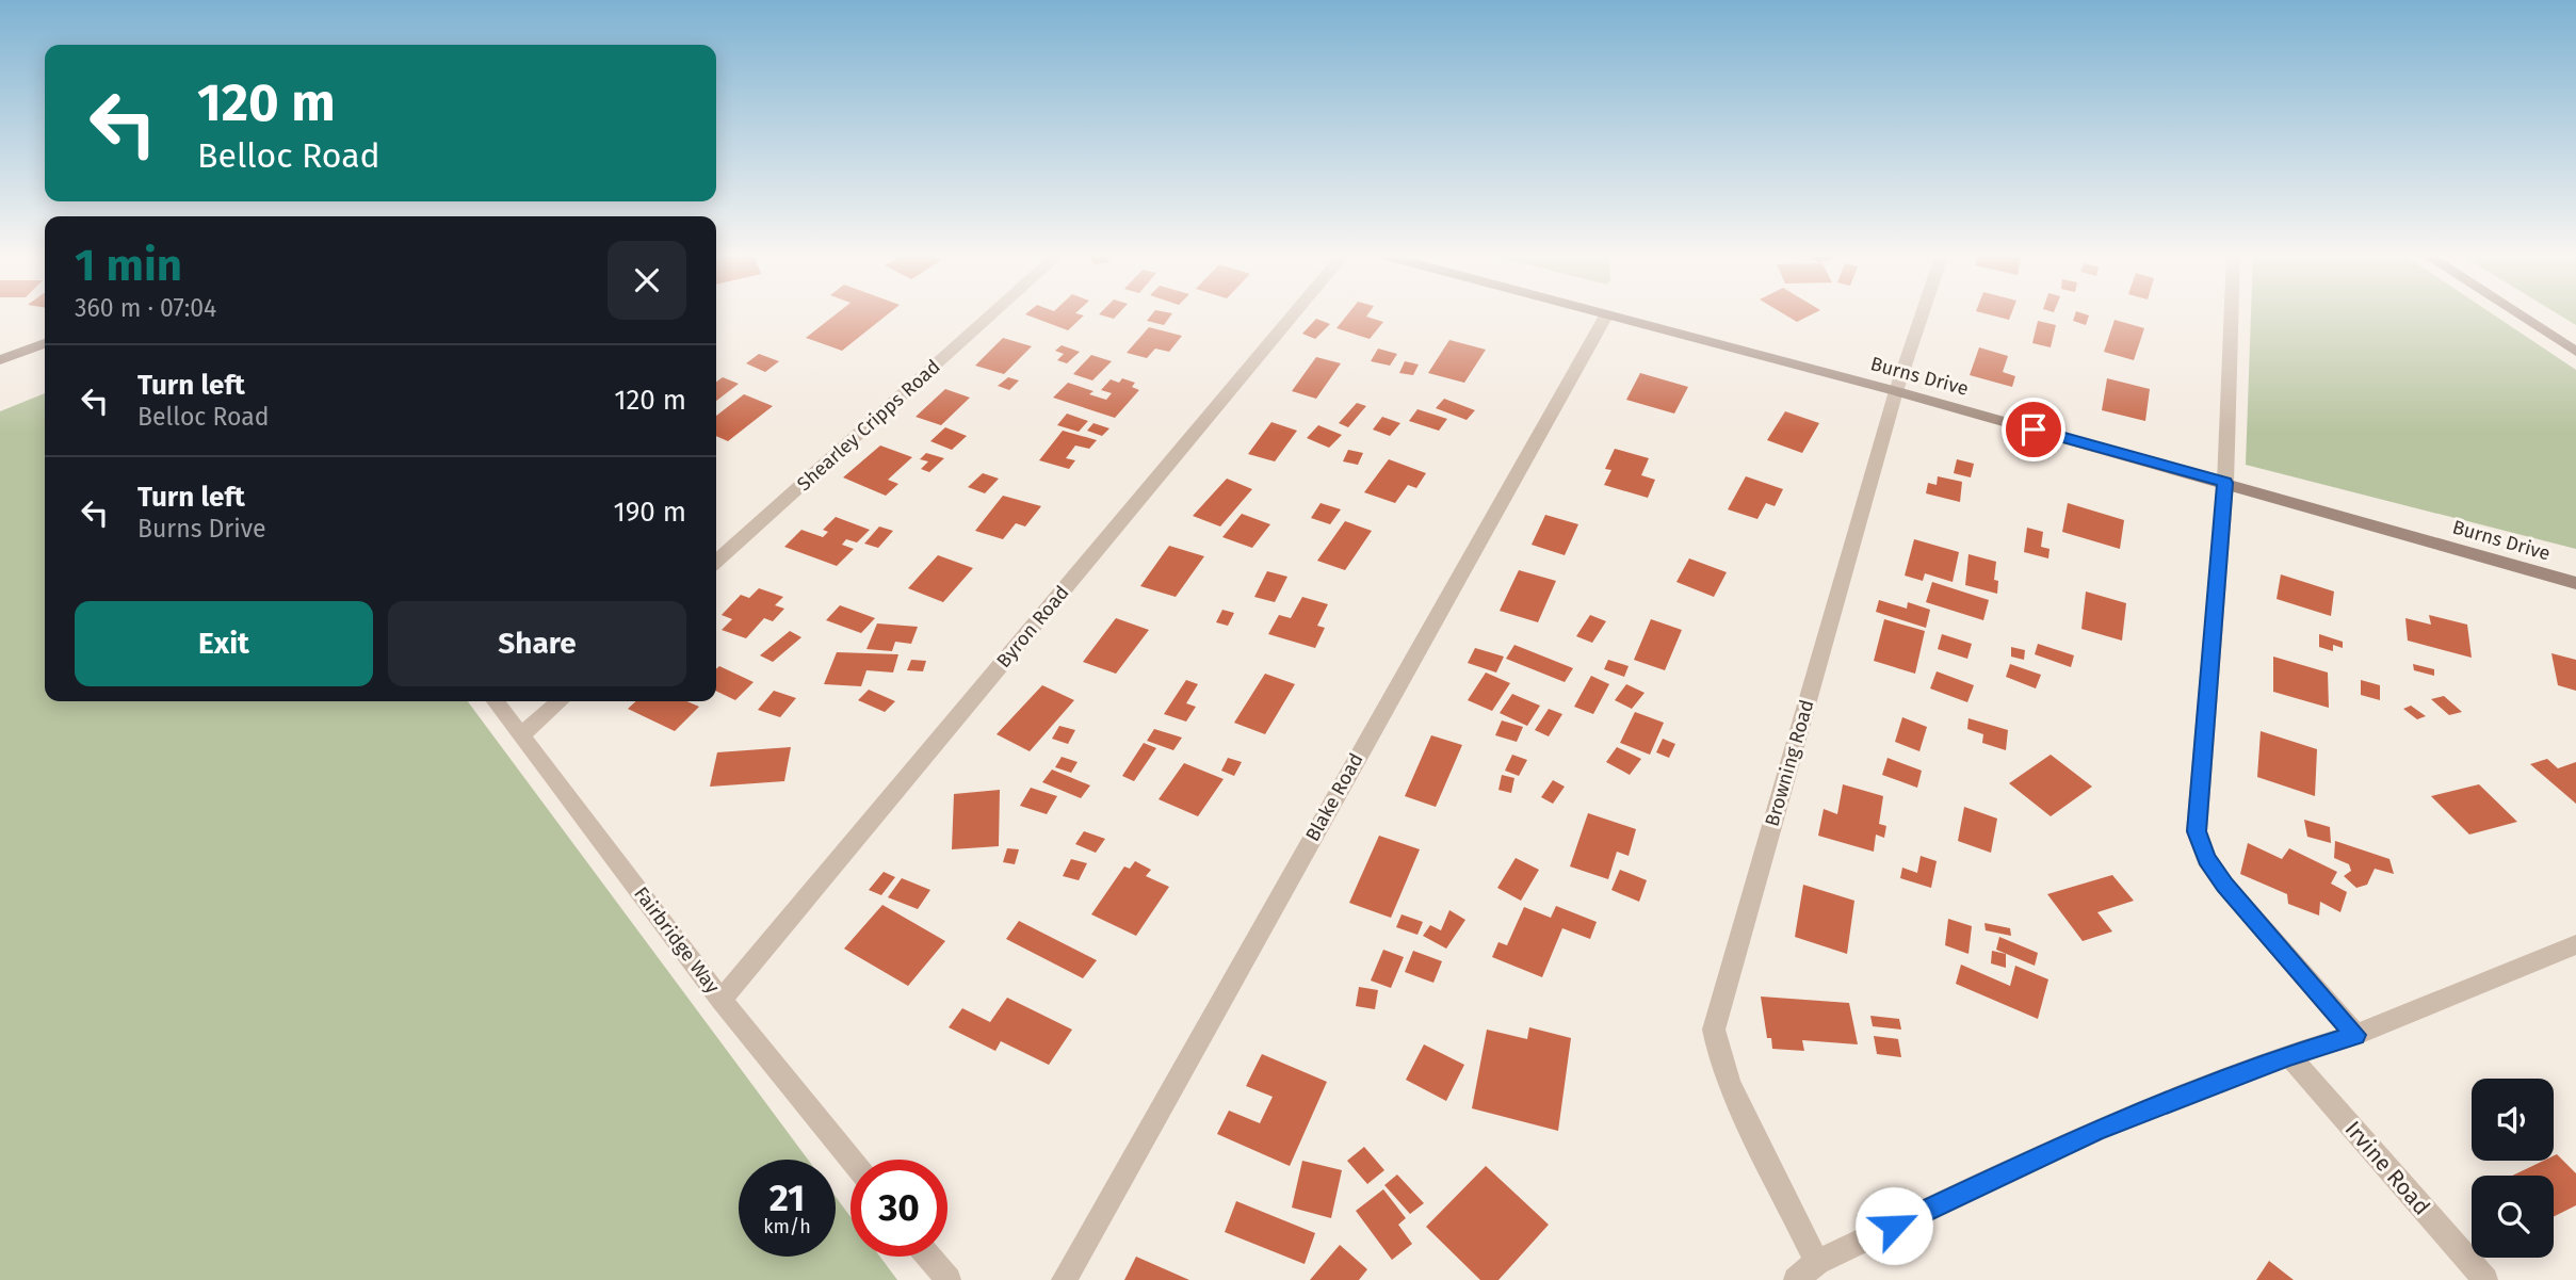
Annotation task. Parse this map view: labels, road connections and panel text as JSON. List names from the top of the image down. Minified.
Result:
{"streets":{"main road":["Burns Drive"],"street":["Shearley Cripps Road","Byron Road","Browning Road","Blake Road","Fairbridge Way","Irvine Road"]},"crossings":[["Burns Drive","Browning Road"],["Burns Drive","Blake Road"],["Byron Road","Fairbridge Way"]],"page":{"turn":["120 m","Belloc Road"],"heading":["1 min","360 m · 07:04"],"list":[{"name":"Turn left","note":"Belloc Road","value":"120 m"},{"name":"Turn left","note":"Burns Drive","value":"190 m"}],"buttons":["Exit","Share"],"speed":"21 km/h","limit":"30"}}
